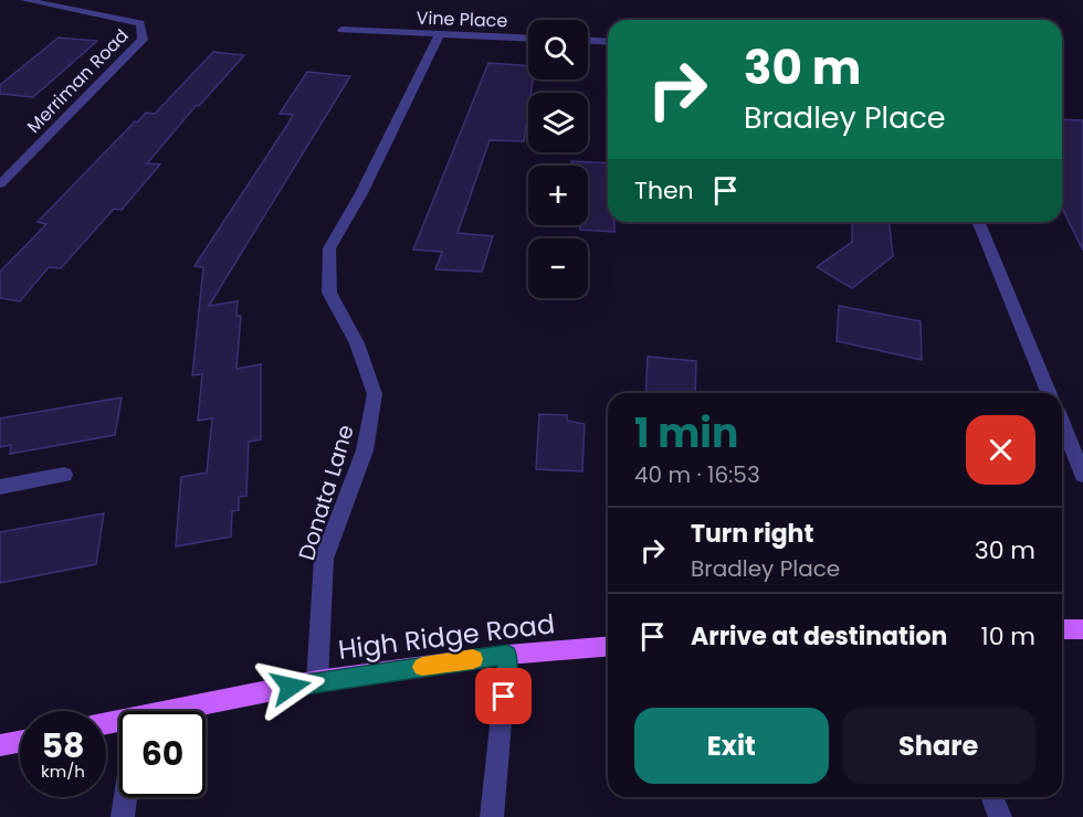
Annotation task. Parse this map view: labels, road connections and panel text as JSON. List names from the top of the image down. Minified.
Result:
{"streets":{"main road":["High Ridge Road"],"street":["Vine Place","Merriman Road","Donata Lane"]},"crossings":[["Vine Place","Donata Lane"],["Donata Lane","High Ridge Road"]],"page":{"map_buttons":["+","−"],"turn":["30 m","Bradley Place"],"then":"Then","heading":["1 min","40 m · 16:53"],"list":[{"name":"Turn right","note":"Bradley Place","value":"30 m"},{"name":"Arrive at destination","value":"10 m"}],"buttons":["Exit","Share"],"speed":"58 km/h","limit":"60"}}
